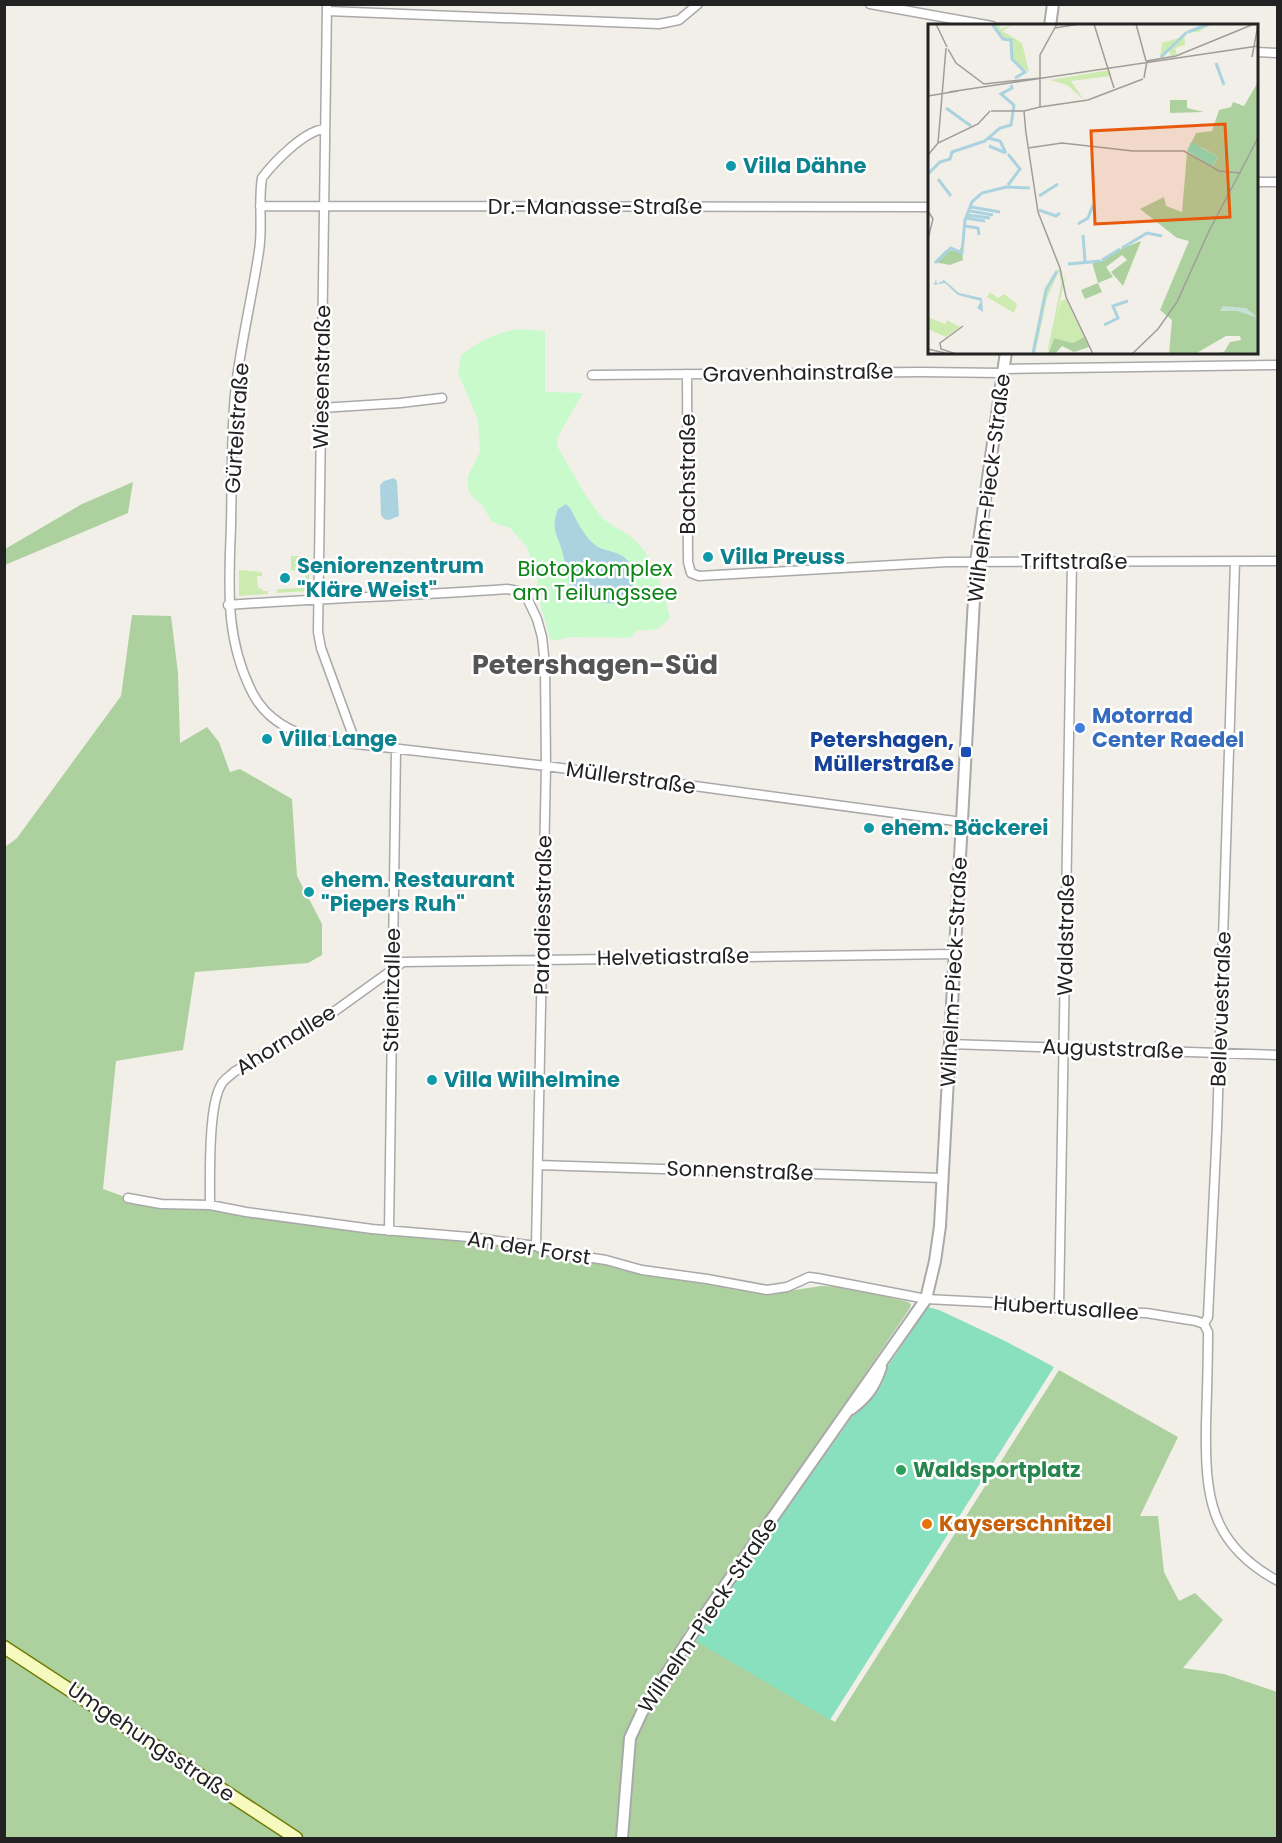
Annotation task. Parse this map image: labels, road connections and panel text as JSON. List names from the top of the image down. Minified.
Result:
{"streets":{"main road":["Umgehungsstraße"],"street":["Dr.-Manasse-Straße","Gravenhainstraße","Wiesenstraße","Gürtelstraße","Bachstraße","Wilhelm-Pieck-Straße","Triftstraße","Müllerstraße","Paradiesstraße","Waldstraße","Helvetiastraße","Stienitzallee","Bellevuestraße","Ahornallee","Auguststraße","Sonnenstraße","An der Forst","Hubertusallee"]},"crossings":[["Dr.-Manasse-Straße","Wiesenstraße"],["Dr.-Manasse-Straße","Gürtelstraße"],["Gravenhainstraße","Bachstraße"],["Gravenhainstraße","Wilhelm-Pieck-Straße"],["Wiesenstraße","Gürtelstraße"],["Wiesenstraße","Müllerstraße"],["Wiesenstraße","Paradiesstraße"],["Gürtelstraße","Müllerstraße"],["Bachstraße","Triftstraße"],["Wilhelm-Pieck-Straße","Triftstraße"],["Wilhelm-Pieck-Straße","Müllerstraße"],["Wilhelm-Pieck-Straße","Helvetiastraße"],["Wilhelm-Pieck-Straße","Auguststraße"],["Wilhelm-Pieck-Straße","Sonnenstraße"],["Wilhelm-Pieck-Straße","An der Forst"],["Wilhelm-Pieck-Straße","Hubertusallee"],["Triftstraße","Waldstraße"],["Triftstraße","Bellevuestraße"],["Müllerstraße","Paradiesstraße"],["Müllerstraße","Stienitzallee"],["Paradiesstraße","Helvetiastraße"],["Paradiesstraße","Sonnenstraße"],["Paradiesstraße","An der Forst"],["Waldstraße","Auguststraße"],["Waldstraße","Hubertusallee"],["Helvetiastraße","Stienitzallee"],["Helvetiastraße","Ahornallee"],["Stienitzallee","Ahornallee"],["Stienitzallee","An der Forst"],["Bellevuestraße","Auguststraße"],["Bellevuestraße","Hubertusallee"],["Ahornallee","An der Forst"],["An der Forst","Hubertusallee"]],"districts":["Petershagen-Süd"],"parks":["Biotopkomplex am Teilungssee"],"places":{"other":["Villa Dähne","Villa Preuss","Seniorenzentrum \"Kläre Weist\"","Motorrad Center Raedel","Villa Lange","ehem. Bäckerei","ehem. Restaurant \"Piepers Ruh\"","Villa Wilhelmine","Waldsportplatz","Kayserschnitzel"],"transit":["Petershagen, Müllerstraße"]}}
